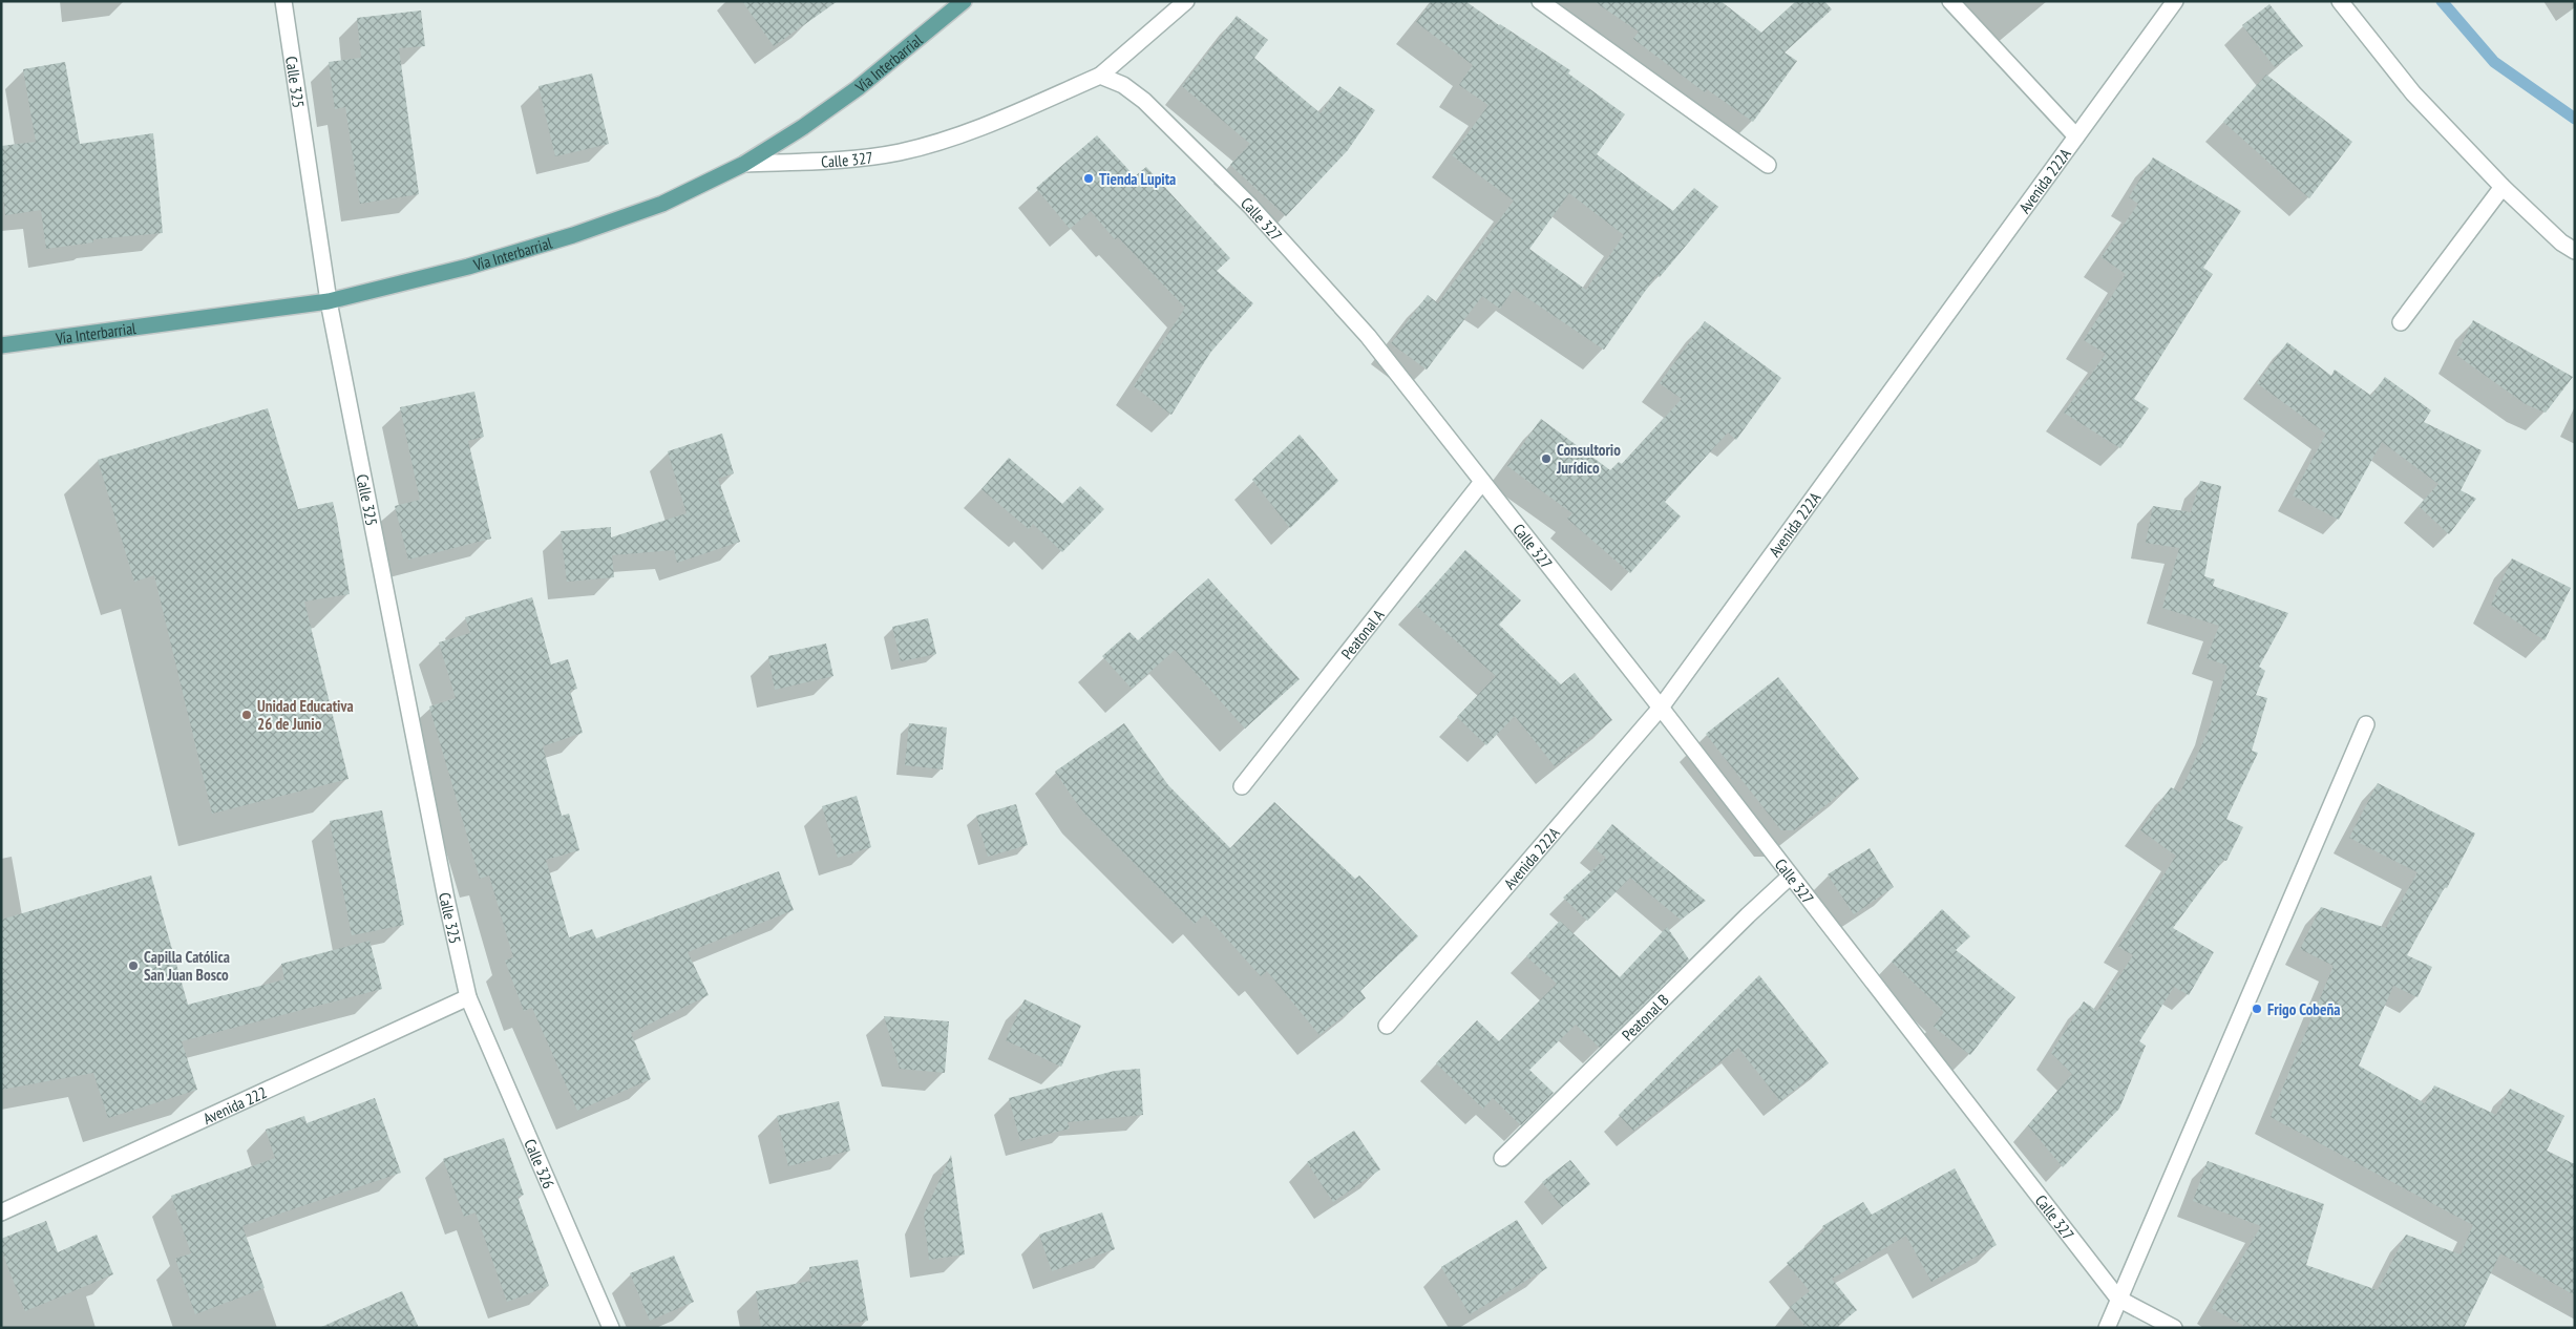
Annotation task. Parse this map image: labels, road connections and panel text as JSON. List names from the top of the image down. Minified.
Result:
{"streets":{"main road":["Vía Interbarrial"],"street":["Calle 325","Calle 327","Avenida 222A","Peatonal A","Peatonal B","Avenida 222","Calle 326"]},"crossings":[["Vía Interbarrial","Calle 325"],["Vía Interbarrial","Calle 327"],["Calle 325","Avenida 222"],["Calle 325","Calle 326"],["Calle 327","Avenida 222A"],["Calle 327","Peatonal A"],["Calle 327","Peatonal B"],["Avenida 222","Calle 326"]],"places":["Tienda Lupita","Consultorio Jurídico","Unidad Educativa 26 de Junio","Capilla Católica San Juan Bosco","Frigo Cobeña"]}
